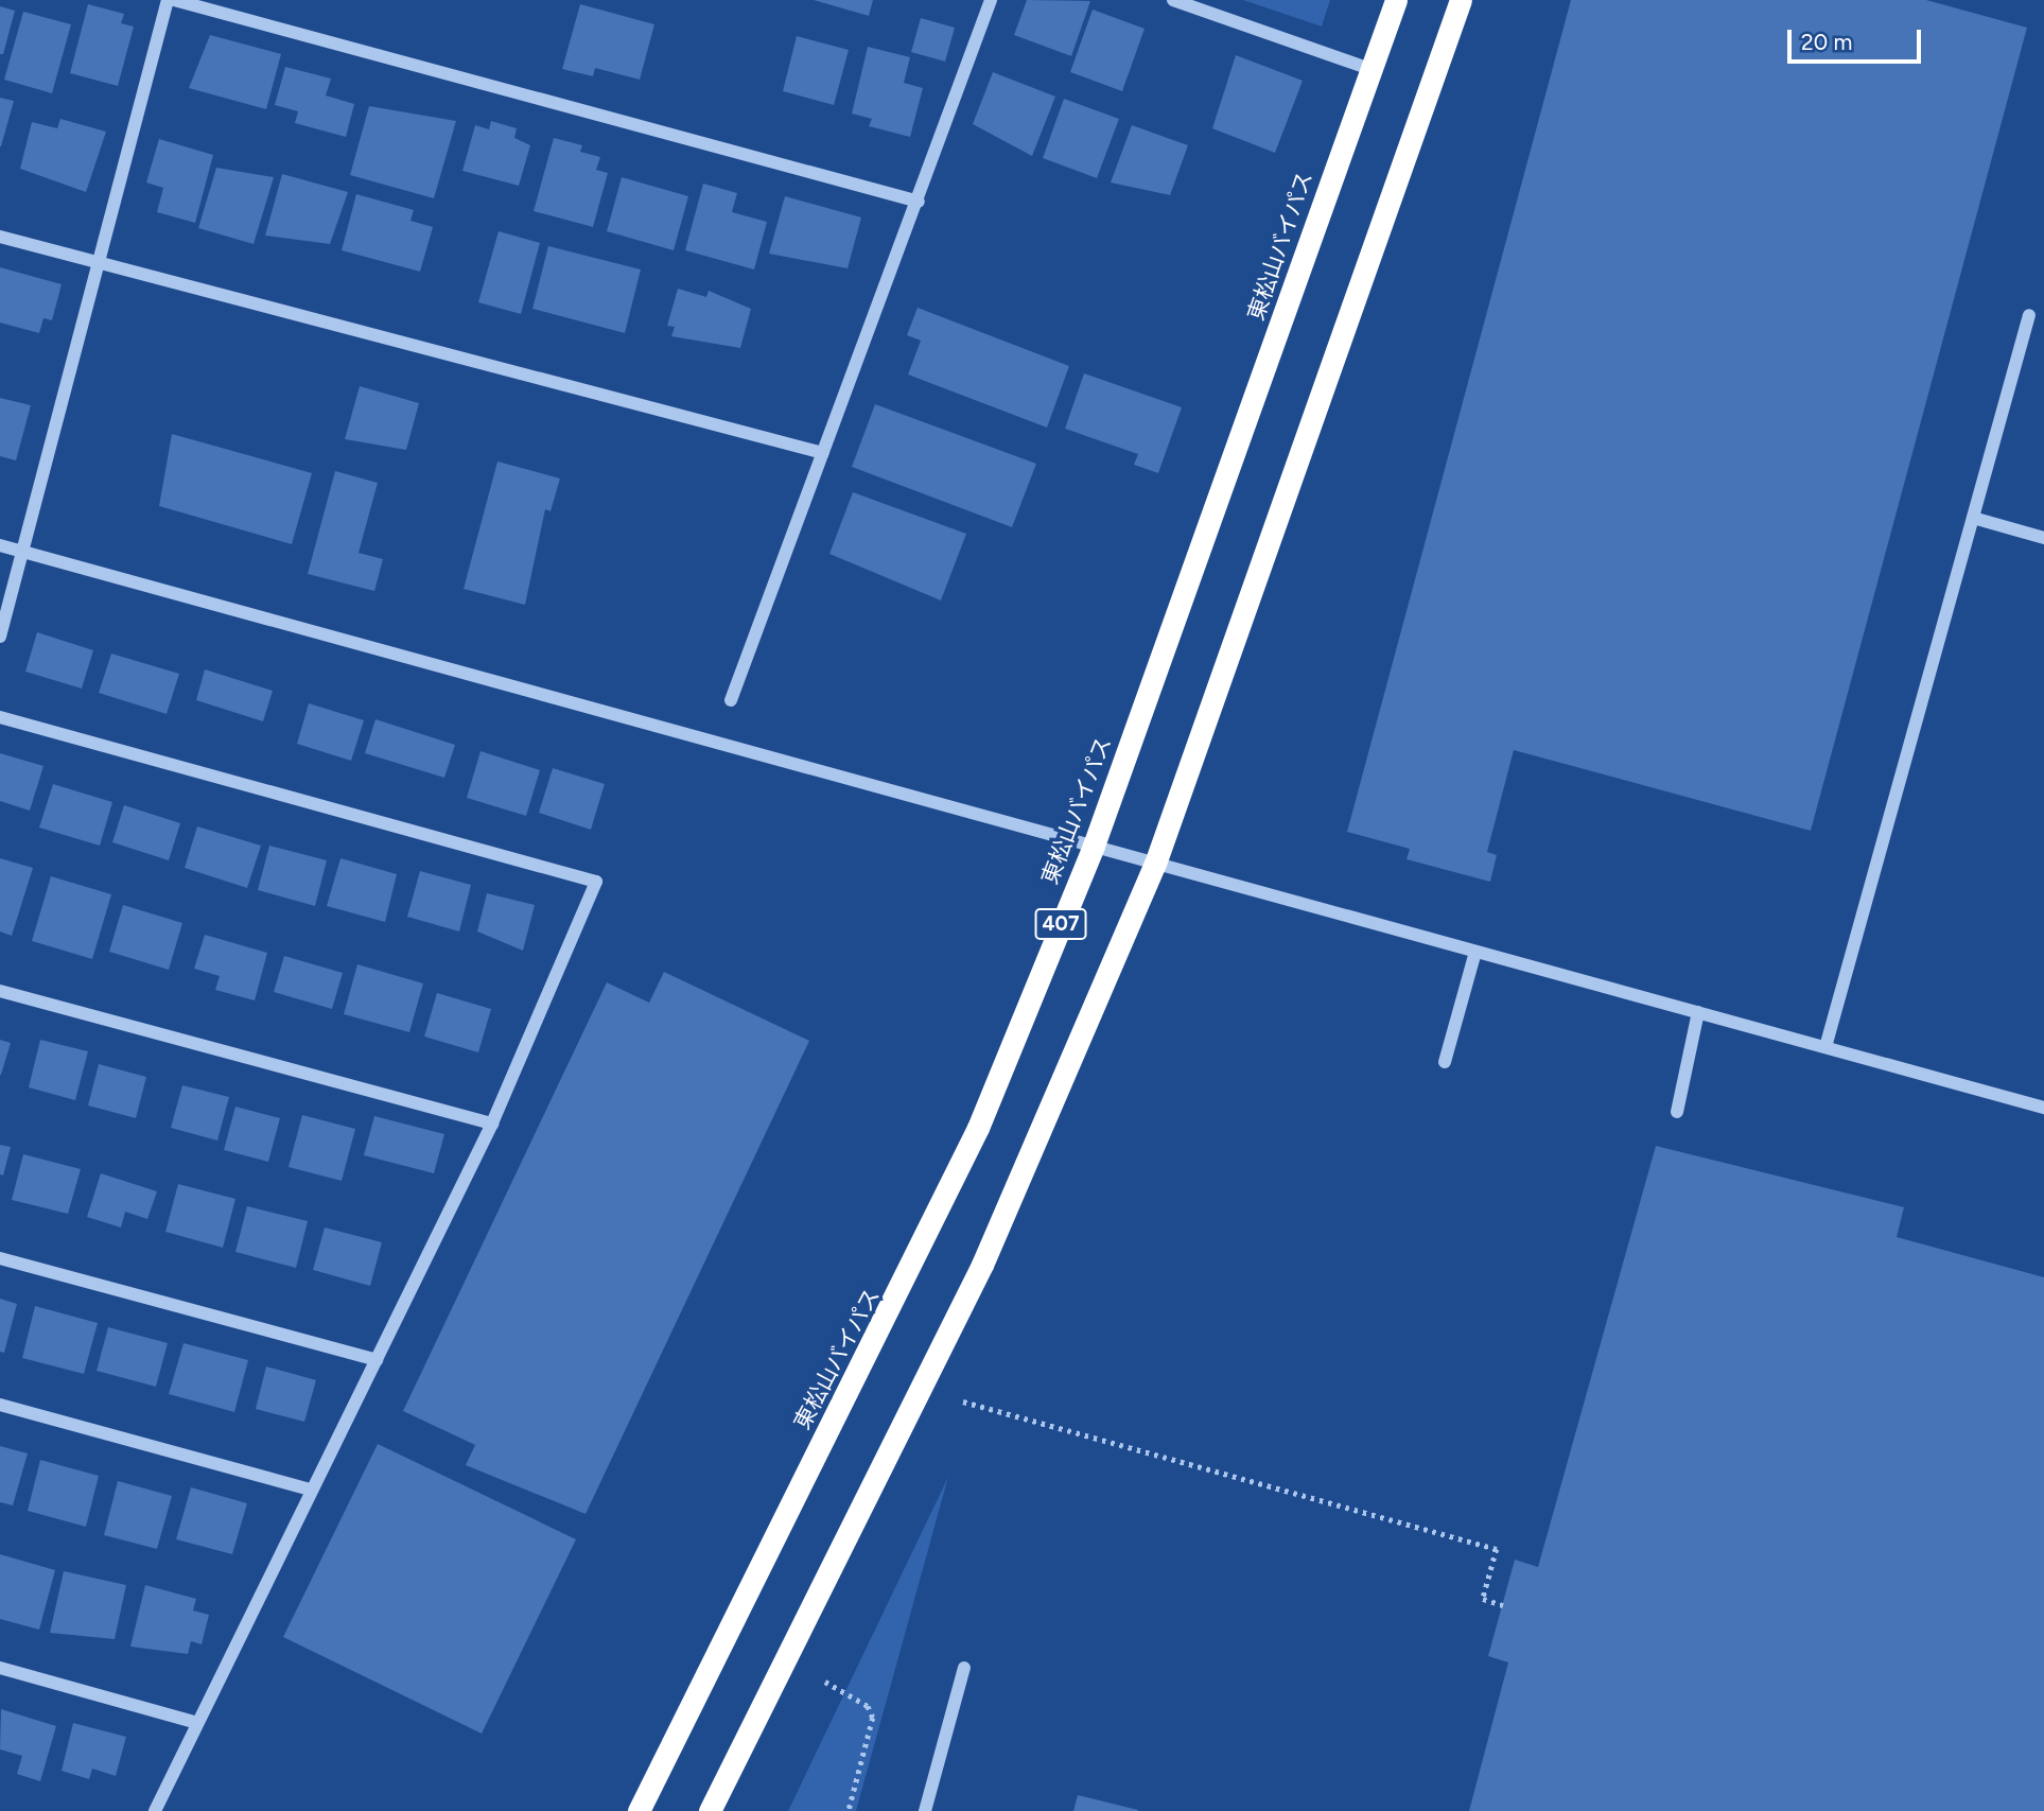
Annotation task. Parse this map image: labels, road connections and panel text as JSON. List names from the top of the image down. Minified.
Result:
{"streets":{"highway":["東松山バイパス","407"]},"scale_bar":"20 m"}
